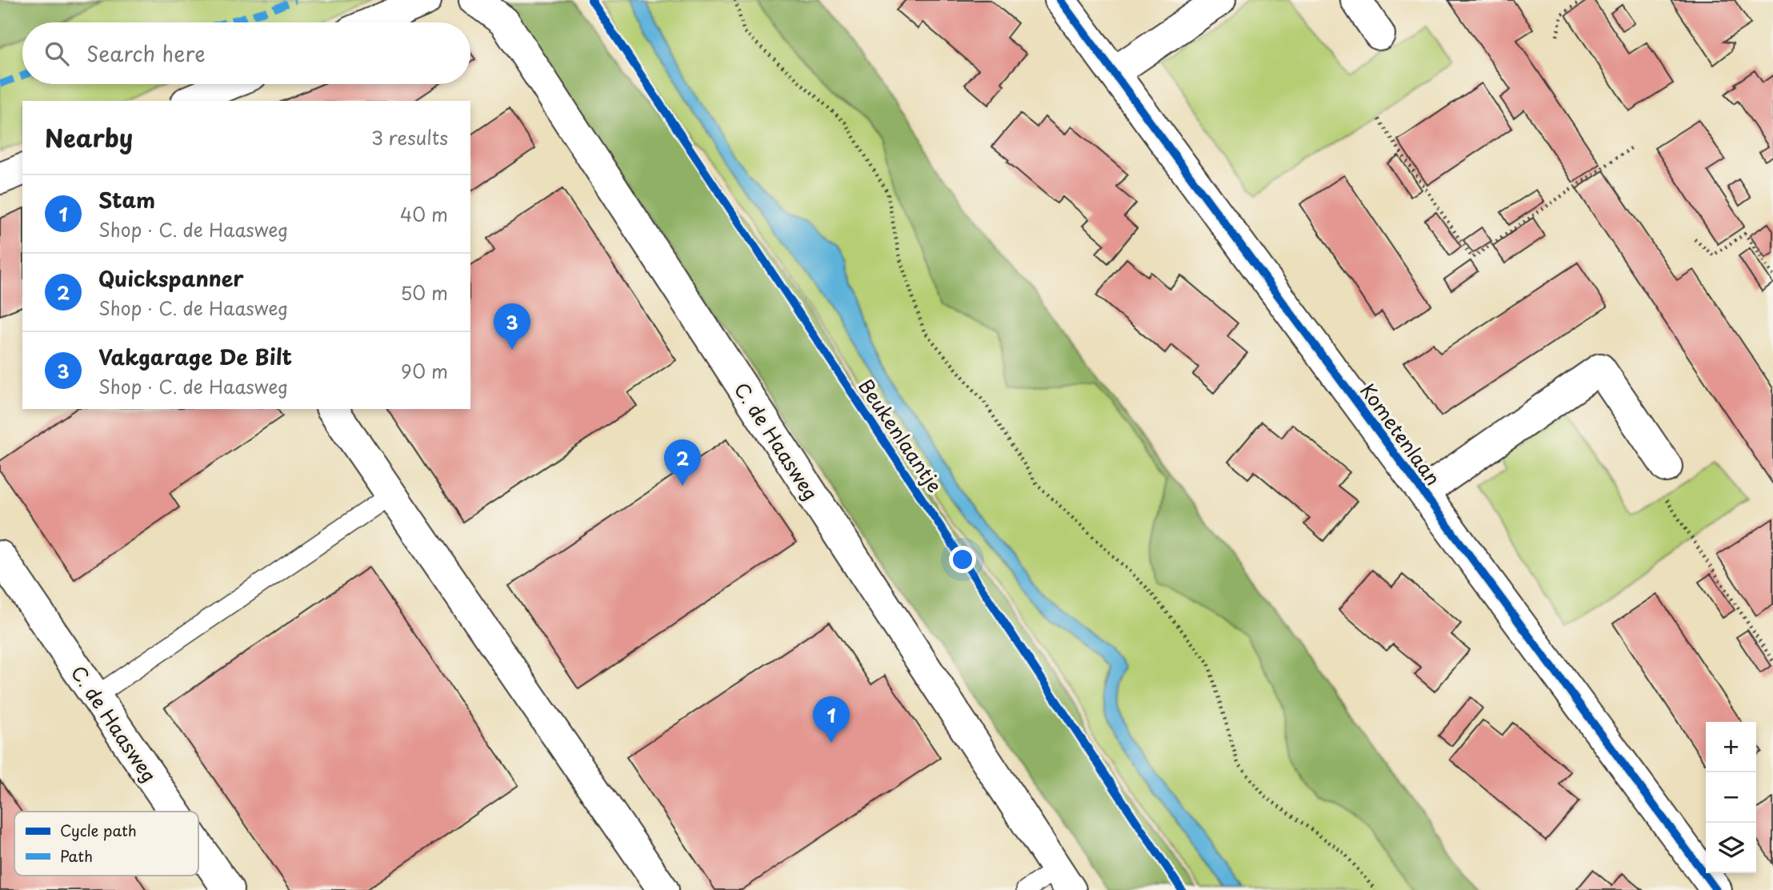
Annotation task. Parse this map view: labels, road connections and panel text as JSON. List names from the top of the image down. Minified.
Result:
{"streets":{"street":["Kometenlaan","C. de Haasweg"],"cycle path":["Beukenlaantje"]},"legend":["Cycle path","Path"],"page":{"search":"Search here","heading":["Nearby","3 results"],"list":[{"mark":"1","name":"Stam","note":"Shop · C. de Haasweg","value":"40 m"},{"mark":"2","name":"Quickspanner","note":"Shop · C. de Haasweg","value":"50 m"},{"mark":"3","name":"Vakgarage De Bilt","note":"Shop · C. de Haasweg","value":"90 m"}],"pins":["3","2","1"],"map_buttons":["+","−"]}}
